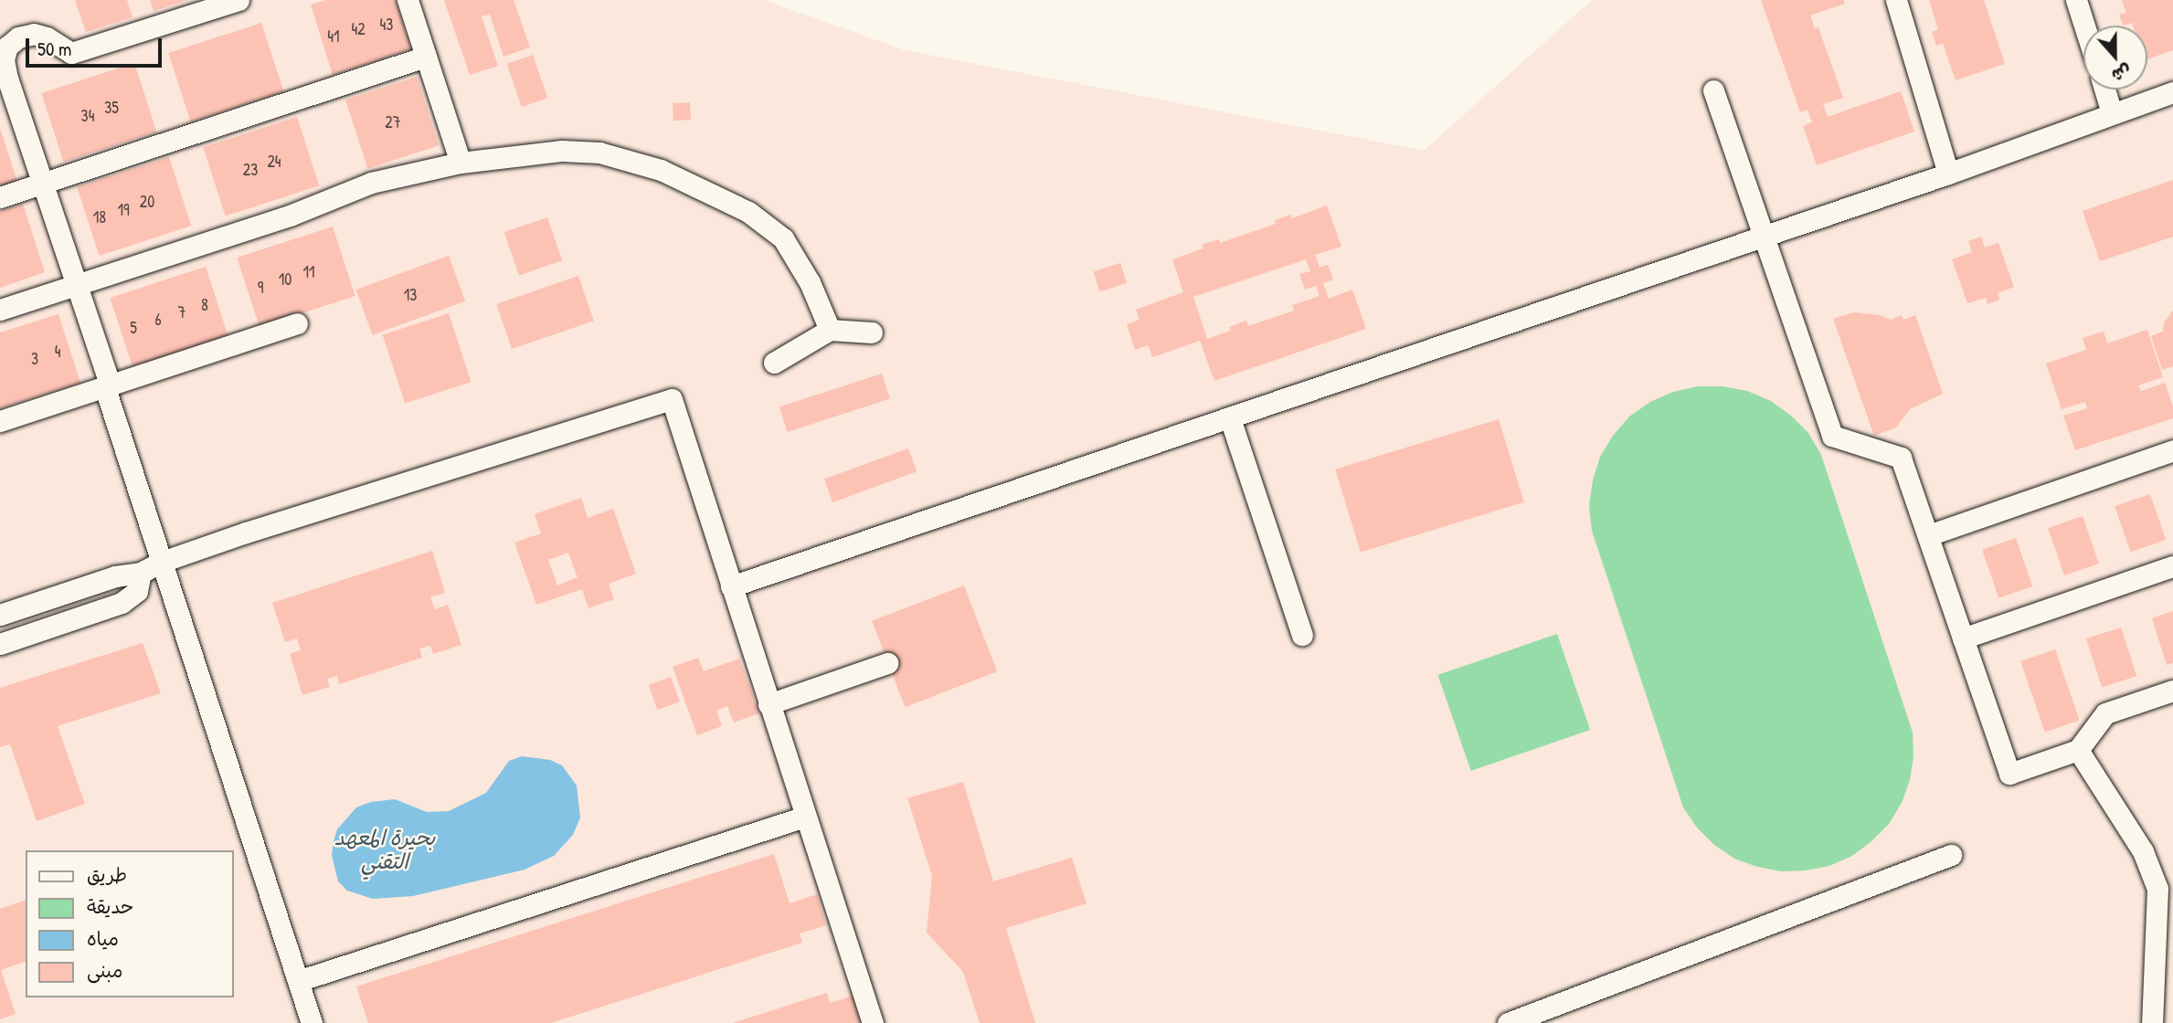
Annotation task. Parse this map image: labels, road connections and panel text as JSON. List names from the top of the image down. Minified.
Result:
{"water":["بحيرة المعهد التقني"],"house_numbers":["43","42","41","35","34","27","24","23","20","19","18","11","10","9","13","8","7","6","5","4","3"],"legend":["طريق","حديقة","مياه","مبنى"],"scale_bar":"50 m","north":"bottom"}
